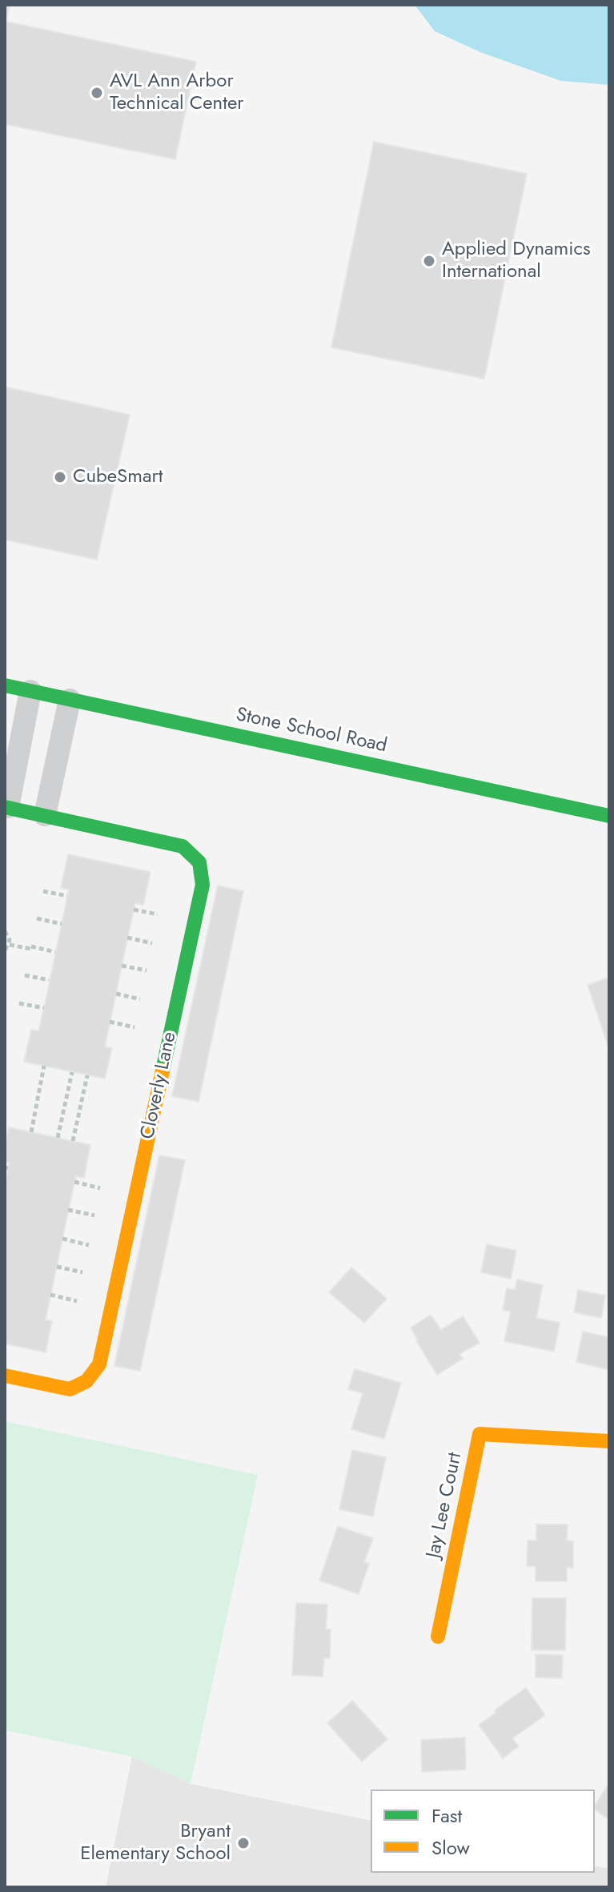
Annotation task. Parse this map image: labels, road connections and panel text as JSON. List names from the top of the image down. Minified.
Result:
{"streets":{"street":["Stone School Road","Cloverly Lane","Jay Lee Court"]},"crossings":[["Stone School Road","Cloverly Lane"]],"places":["AVL Ann Arbor Technical Center","Applied Dynamics International","CubeSmart","Bryant Elementary School"],"legend":["Fast","Slow"]}
